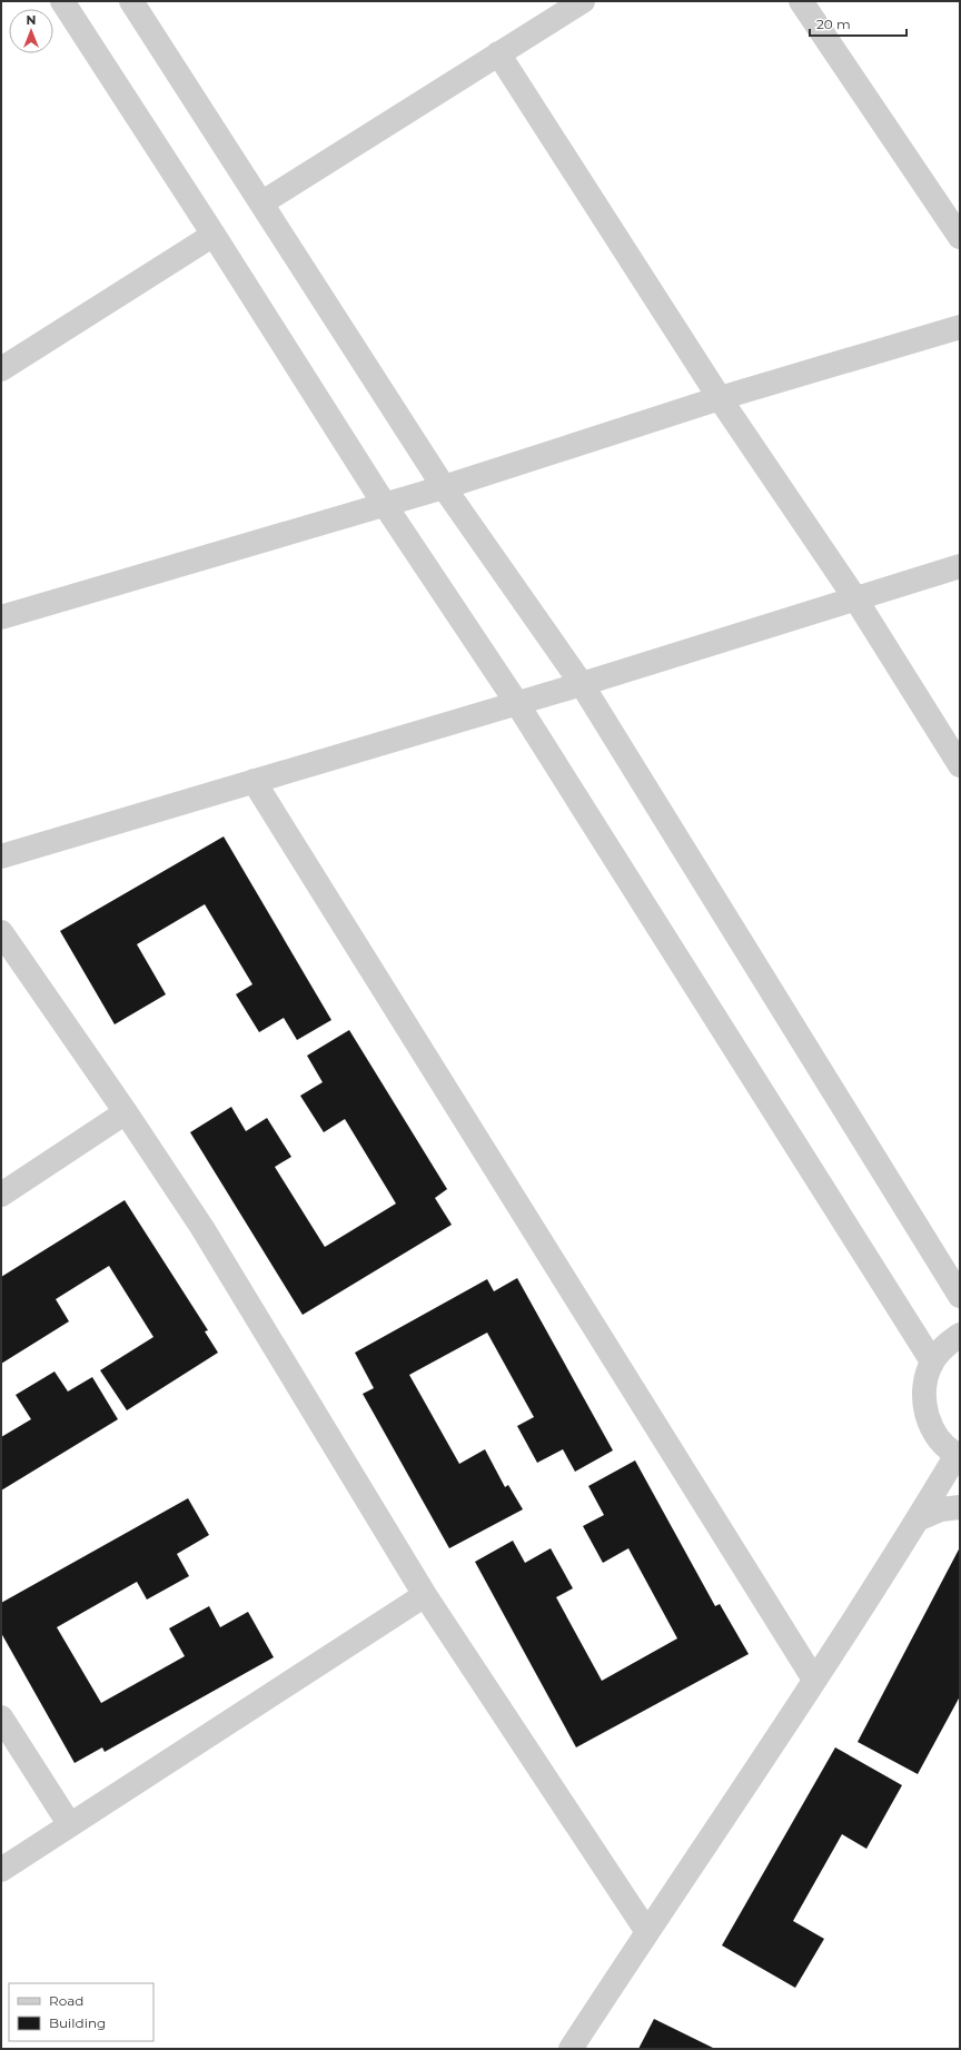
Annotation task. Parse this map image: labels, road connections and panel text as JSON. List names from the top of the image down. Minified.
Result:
{"legend":["Road","Building"],"scale_bar":"20 m","north":"top"}
